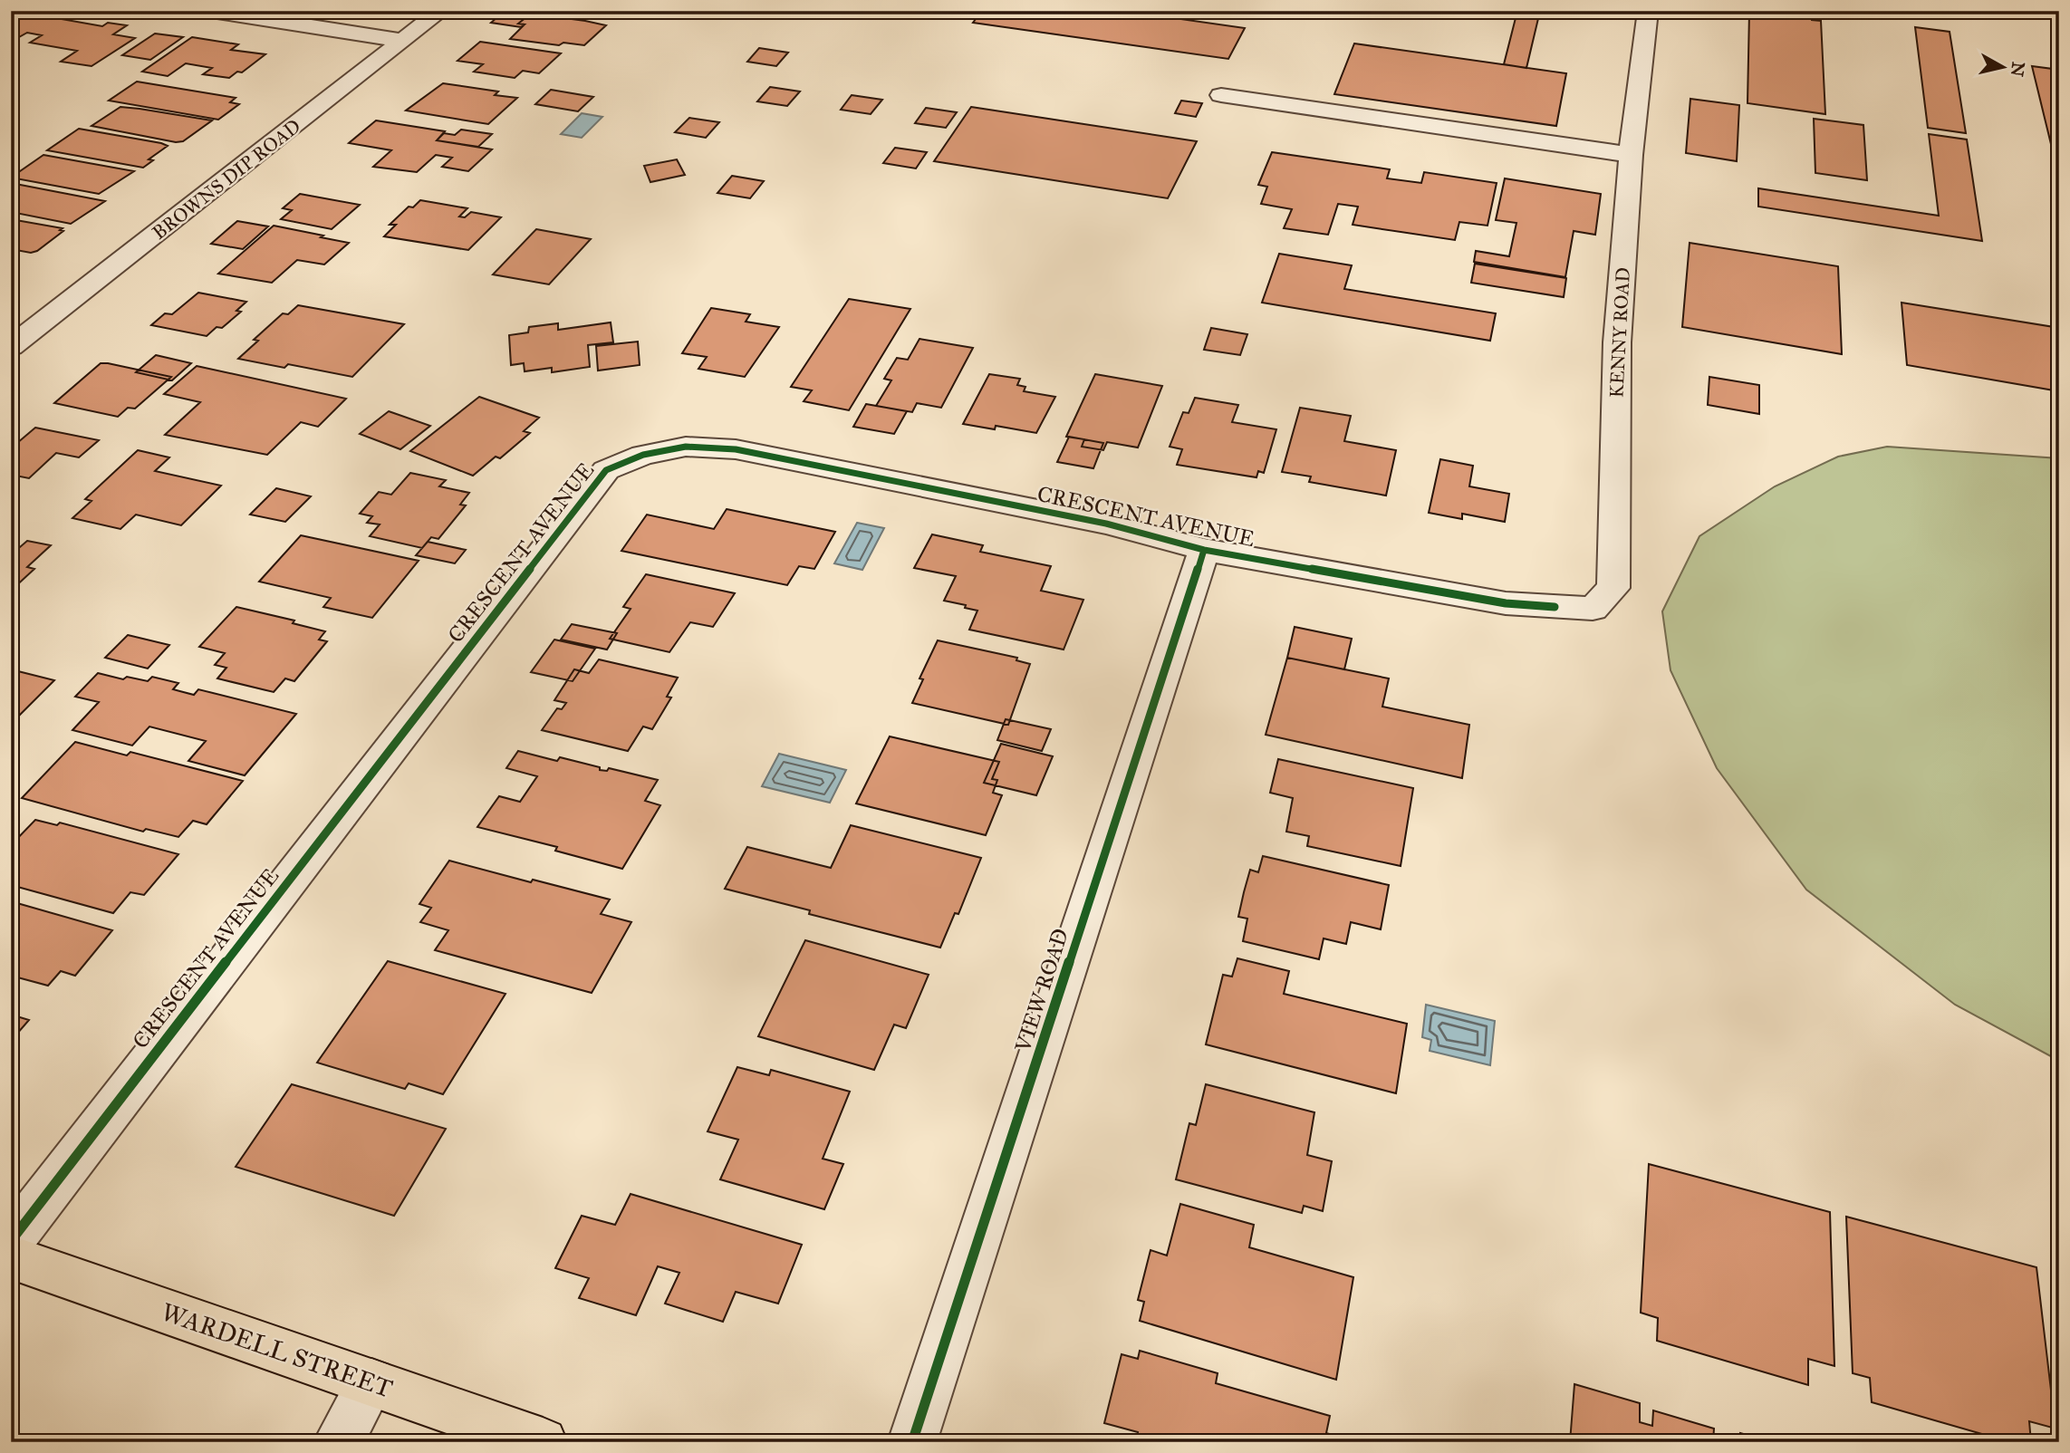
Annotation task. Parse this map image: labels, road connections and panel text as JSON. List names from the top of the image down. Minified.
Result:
{"streets":{"highway":["WARDELL STREET"],"street":["BROWNS DIP ROAD","KENNY ROAD","CRESCENT AVENUE","VIEW ROAD"]},"crossings":[["KENNY ROAD","CRESCENT AVENUE"],["CRESCENT AVENUE","VIEW ROAD"]],"north":"right"}
